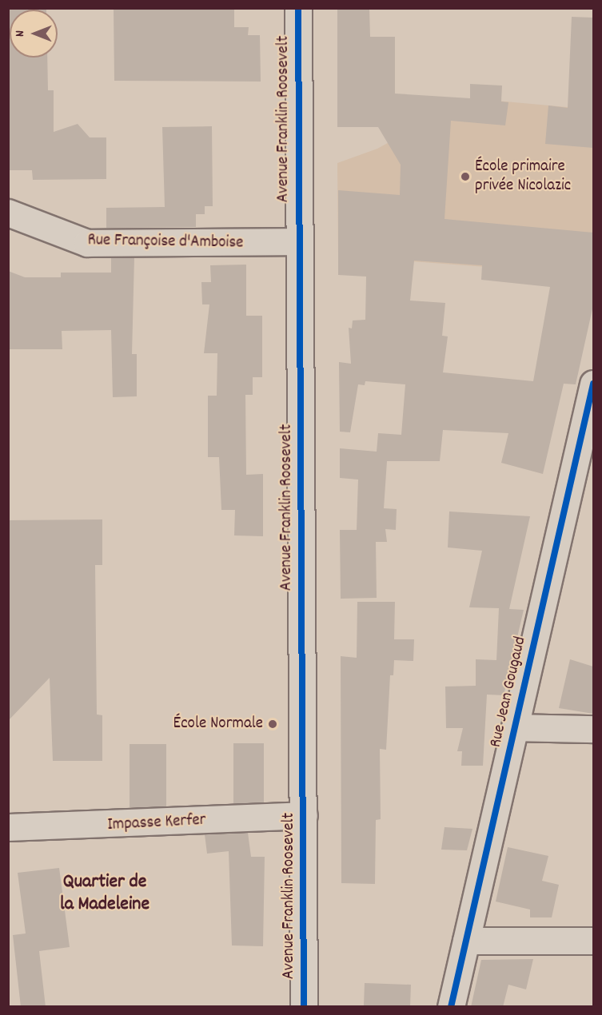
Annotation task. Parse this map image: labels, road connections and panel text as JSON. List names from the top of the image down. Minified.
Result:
{"streets":{"main road":["Avenue Franklin Roosevelt","Rue Françoise d'Amboise","Rue Jean Gougaud","Impasse Kerfer"]},"crossings":[["Avenue Franklin Roosevelt","Rue Françoise d'Amboise"],["Avenue Franklin Roosevelt","Impasse Kerfer"]],"districts":["Quartier de la Madeleine"],"places":["École primaire privée Nicolazic","École Normale"],"north":"left"}
